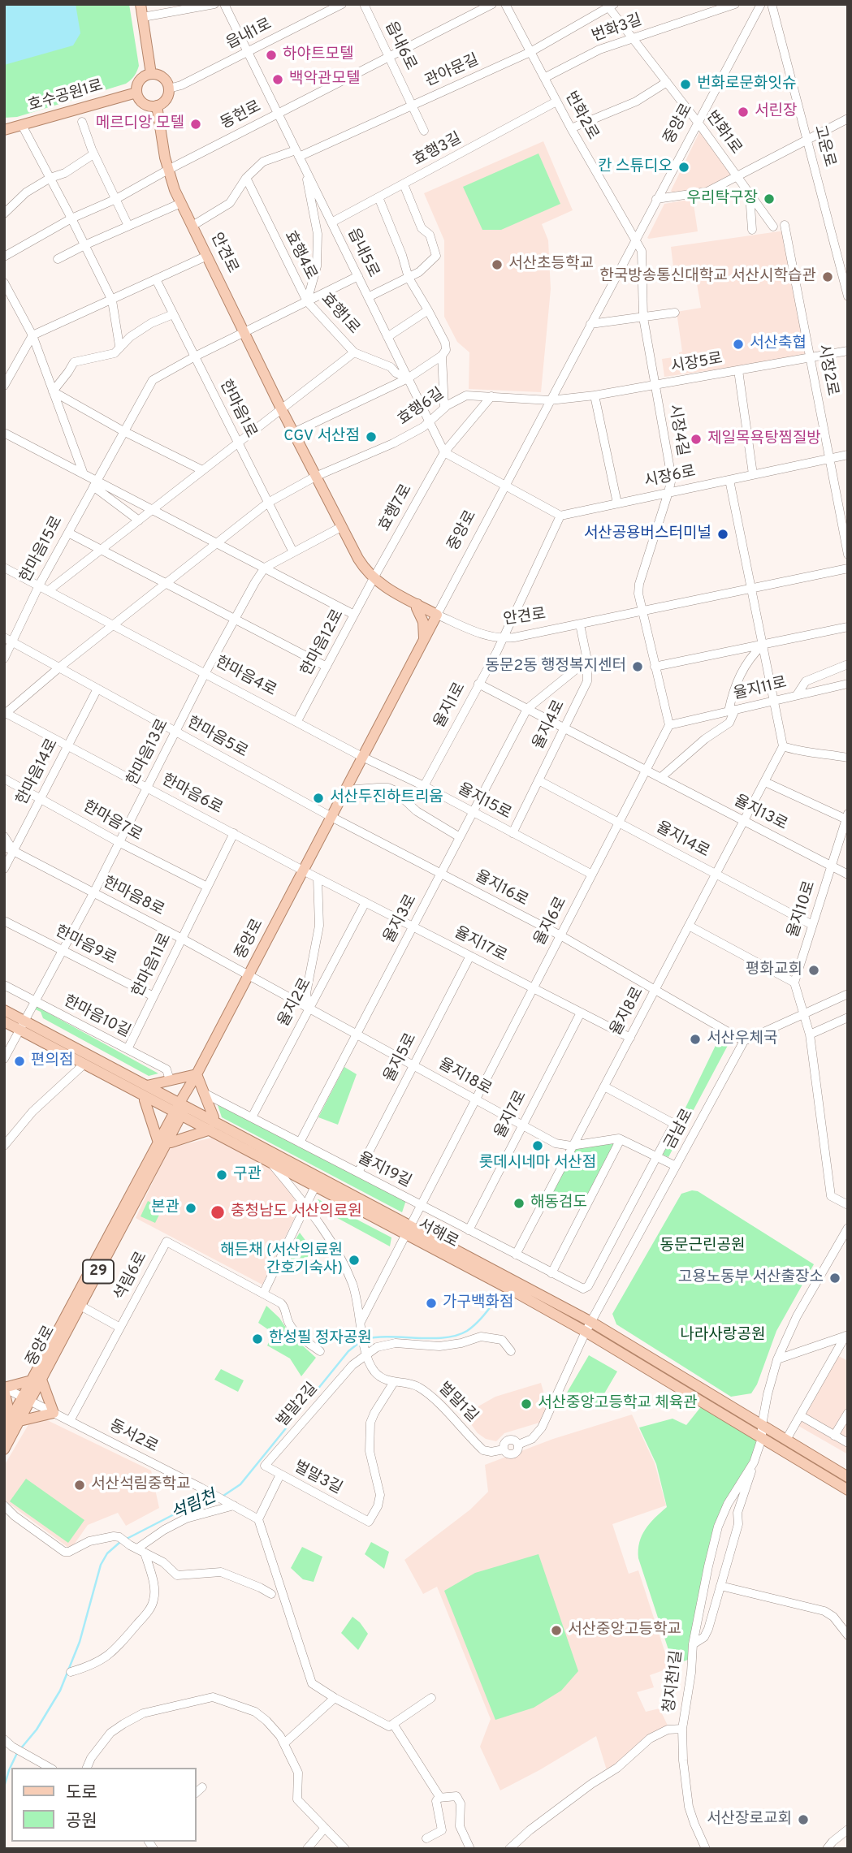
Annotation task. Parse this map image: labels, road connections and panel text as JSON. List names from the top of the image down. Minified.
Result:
{"streets":{"main road":["호수공원1로","중앙로","안견로","서해로","29"],"street":["번화3길","읍내1로","읍내6로","관아문길","동헌로","번화2로","번화1로","고운로","효행3길","읍내5로","효행4로","효행1로","시장5로","시장2로","효행6길","한마음1로","시장4길","시장6로","효행7로","한마음15로","한마음12로","한마음4로","율지11로","율지1로","율지4로","한마음5로","한마음13로","한마음14로","한마음6로","율지15로","율지13로","한마음7로","율지14로","율지16로","한마음8로","율지10로","율지3로","율지6로","율지17로","한마음9로","한마음11로","율지2로","율지8로","한마음10길","율지5로","율지18로","율지7로","금남로","율지19길","석림6로","벌말1길","벌말2길","동서2로","벌말3길","청지천1길"]},"crossings":[["번화3길","번화2로"],["번화3길","번화1로"],["읍내1로","호수공원1로"],["읍내1로","안견로"],["읍내1로","읍내5로"],["읍내6로","관아문길"],["읍내6로","동헌로"],["관아문길","번화2로"],["관아문길","번화1로"],["관아문길","안견로"],["관아문길","읍내5로"],["관아문길","효행4로"],["호수공원1로","안견로"],["동헌로","안견로"],["동헌로","읍내5로"],["번화2로","중앙로"],["번화2로","효행3길"],["번화2로","시장4길"],["중앙로","번화1로"],["중앙로","안견로"],["중앙로","시장5로"],["중앙로","효행6길"],["중앙로","시장4길"],["중앙로","한마음4로"],["중앙로","한마음5로"],["중앙로","한마음6로"],["중앙로","율지15로"],["중앙로","율지16로"],["중앙로","한마음8로"],["중앙로","율지17로"],["중앙로","율지18로"],["중앙로","서해로"],["중앙로","동서2로"],["효행3길","읍내5로"],["안견로","효행4로"],["안견로","효행6길"],["안견로","시장4길"],["안견로","효행7로"],["안견로","한마음15로"],["안견로","한마음12로"],["안견로","율지1로"],["안견로","율지4로"],["안견로","한마음13로"],["읍내5로","효행1로"],["읍내5로","효행6길"],["읍내5로","효행7로"],["효행4로","효행1로"],["효행4로","한마음15로"],["시장5로","시장2로"],["시장5로","효행6길"],["시장5로","시장4길"],["시장2로","시장6로"],["효행6길","한마음1로"],["효행6길","효행7로"],["한마음1로","한마음15로"],["한마음1로","한마음13로"],["시장4길","시장6로"],["시장6로","율지1로"],["효행7로","한마음12로"],["한마음15로","한마음4로"],["한마음15로","한마음5로"],["한마음12로","한마음4로"],["한마음4로","한마음13로"],["한마음4로","율지15로"],["율지11로","율지6로"],["율지1로","율지15로"],["율지1로","율지13로"],["율지4로","율지15로"],["율지4로","율지13로"],["율지4로","율지14로"],["한마음5로","한마음13로"],["한마음5로","한마음14로"],["한마음5로","한마음6로"],["한마음5로","율지16로"],["한마음13로","한마음6로"],["한마음13로","한마음7로"],["한마음13로","한마음8로"],["한마음13로","한마음9로"],["한마음13로","한마음10길"],["한마음13로","서해로"],["한마음14로","한마음6로"],["한마음14로","한마음7로"],["한마음14로","한마음8로"],["한마음6로","율지17로"],["한마음6로","한마음11로"],["율지15로","율지3로"],["율지15로","율지6로"],["율지13로","율지10로"],["율지13로","율지3로"],["율지13로","율지6로"],["율지13로","율지8로"],["한마음7로","한마음11로"],["율지14로","율지10로"],["율지14로","율지6로"],["율지14로","율지8로"],["율지16로","율지3로"],["율지16로","율지6로"],["율지16로","율지8로"],["율지16로","금남로"],["한마음8로","한마음11로"],["한마음8로","율지18로"],["율지3로","율지17로"],["율지3로","율지18로"],["율지3로","율지19길"],["율지6로","율지17로"],["율지6로","율지18로"],["율지6로","율지19길"],["율지6로","서해로"],["율지17로","율지2로"],["율지17로","율지8로"],["율지17로","율지5로"],["율지17로","율지7로"],["한마음9로","한마음11로"],["한마음11로","한마음10길"],["율지2로","율지18로"],["율지2로","율지19길"],["율지8로","율지18로"],["율지8로","율지19길"],["율지5로","율지18로"],["율지5로","율지19길"],["율지18로","율지7로"],["율지7로","율지19길"],["금남로","서해로"],["금남로","벌말1길"],["서해로","벌말1길"],["서해로","청지천1길"],["석림6로","동서2로"],["벌말1길","벌말2길"],["벌말1길","벌말3길"],["벌말2길","벌말3길"],["동서2로","벌말3길"]],"water":["석림천"],"parks":["동문근린공원","나라사랑공원"],"places":["하야트모텔","백악관모텔","번화로문화잇슈","서린장","메르디앙 모텔","칸 스튜디오","우리탁구장","서산초등학교","한국방송통신대학교 서산시학습관","서산축협","CGV 서산점","제일목욕탕찜질방","서산공용버스터미널","동문2동 행정복지센터","서산두진하트리움","평화교회","서산우체국","편의점","롯데시네마 서산점","구관","해동검도","본관","충청남도 서산의료원","해든채 (서산의료원 간호기숙사)","고용노동부 서산출장소","가구백화점","한성필 정자공원","서산중앙고등학교 체육관","서산석림중학교","서산중앙고등학교","서산장로교회"],"legend":["도로","공원"]}
